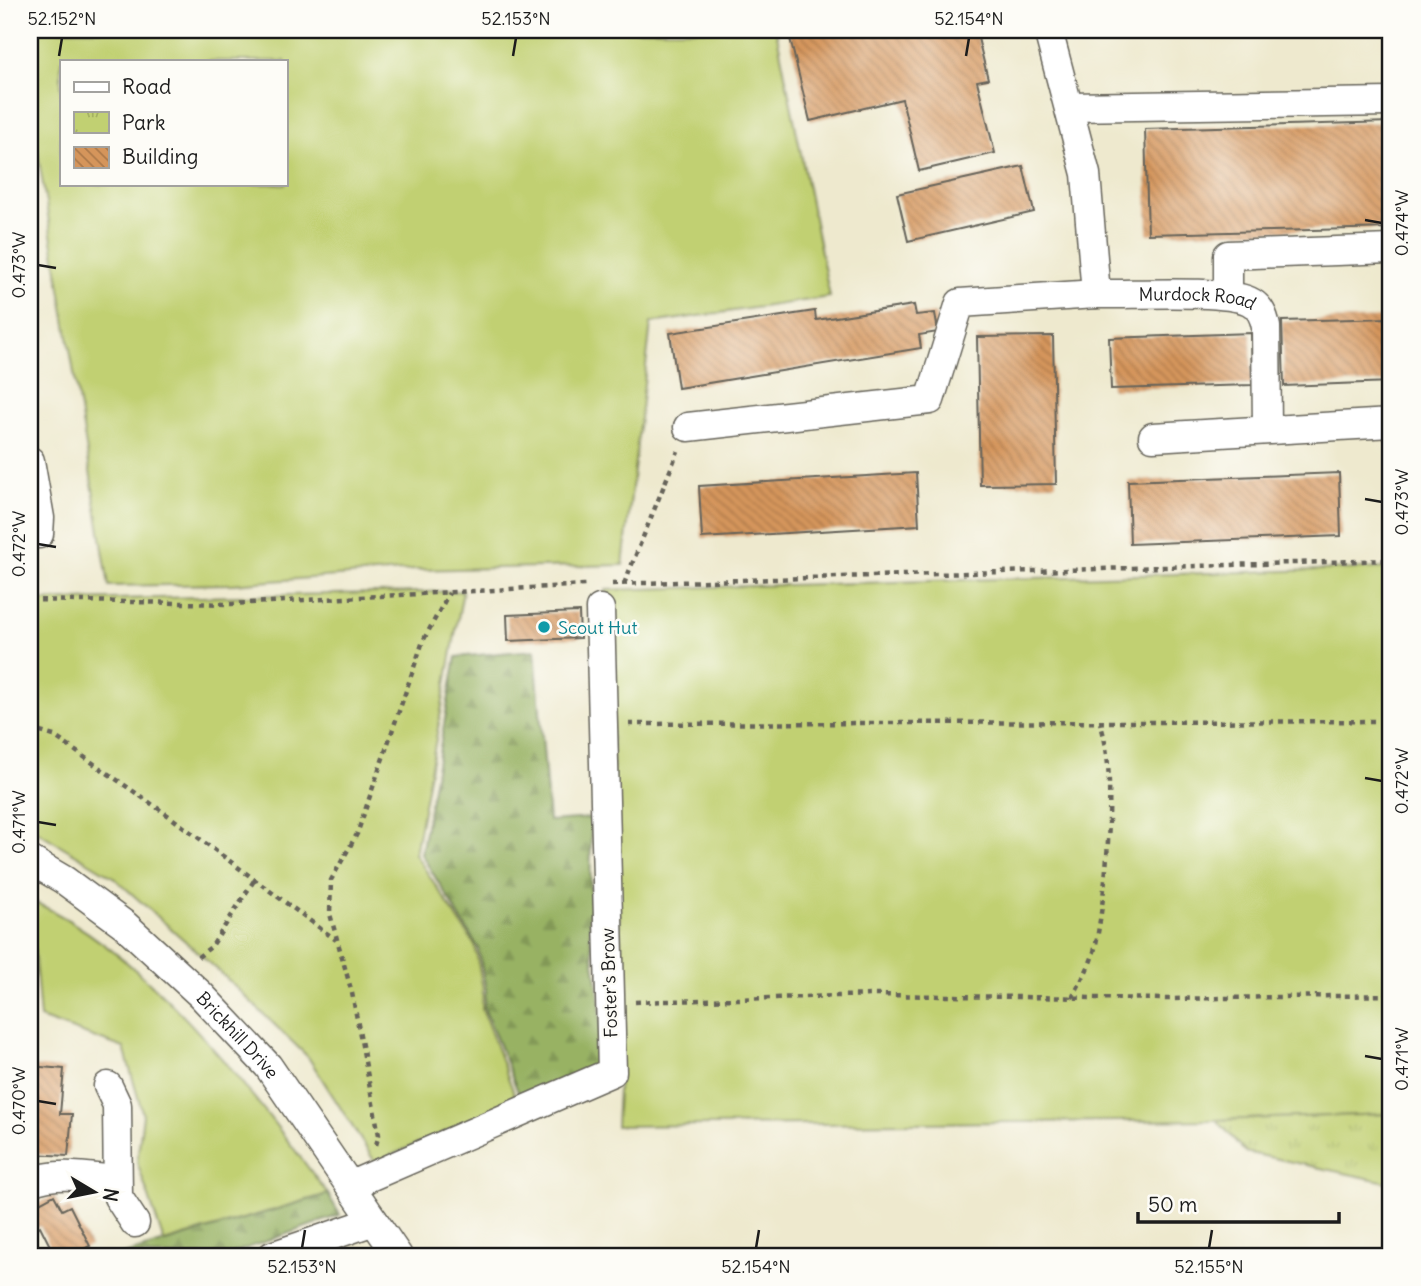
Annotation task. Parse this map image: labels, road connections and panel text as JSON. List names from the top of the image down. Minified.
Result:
{"streets":{"street":["Murdock Road","Foster's Brow","Brickhill Drive"]},"crossings":[["Foster's Brow","Brickhill Drive"]],"places":["Scout Hut"],"legend":["Road","Park","Building"],"scale_bar":"50 m","north":"right","coordinates":["52.152°N","52.153°N","52.154°N","0.474°W","0.473°W","0.472°W","0.471°W","0.470°W","52.155°N"]}
